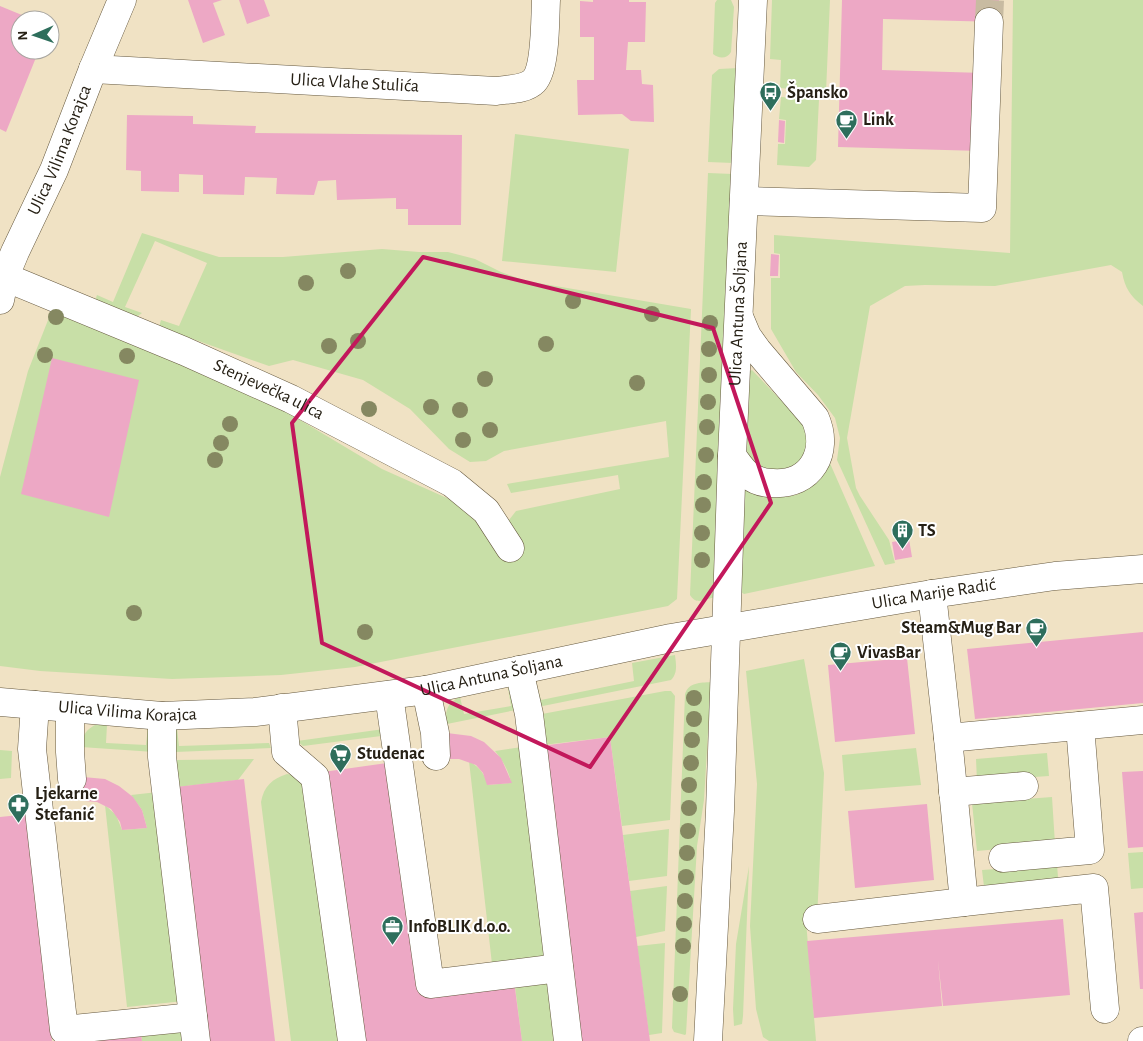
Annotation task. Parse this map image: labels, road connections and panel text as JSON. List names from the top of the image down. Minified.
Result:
{"streets":{"street":["Ulica Vlahe Stulića","Ulica Vilima Korajca","Ulica Antuna Šoljana","Stenjevečka ulica","Ulica Marije Radić"]},"crossings":[["Ulica Vlahe Stulića","Ulica Vilima Korajca"],["Ulica Vilima Korajca","Ulica Antuna Šoljana"],["Ulica Vilima Korajca","Stenjevečka ulica"],["Ulica Antuna Šoljana","Ulica Marije Radić"]],"places":{"bus stop":["Špansko"],"cafe":["Link","Steam&Mug Bar","VivasBar"],"building":["TS"],"supermarket":["Studenac"],"pharmacy":["Ljekarne Štefanić"],"office":["InfoBLIK d.o.o."]},"north":"left"}
